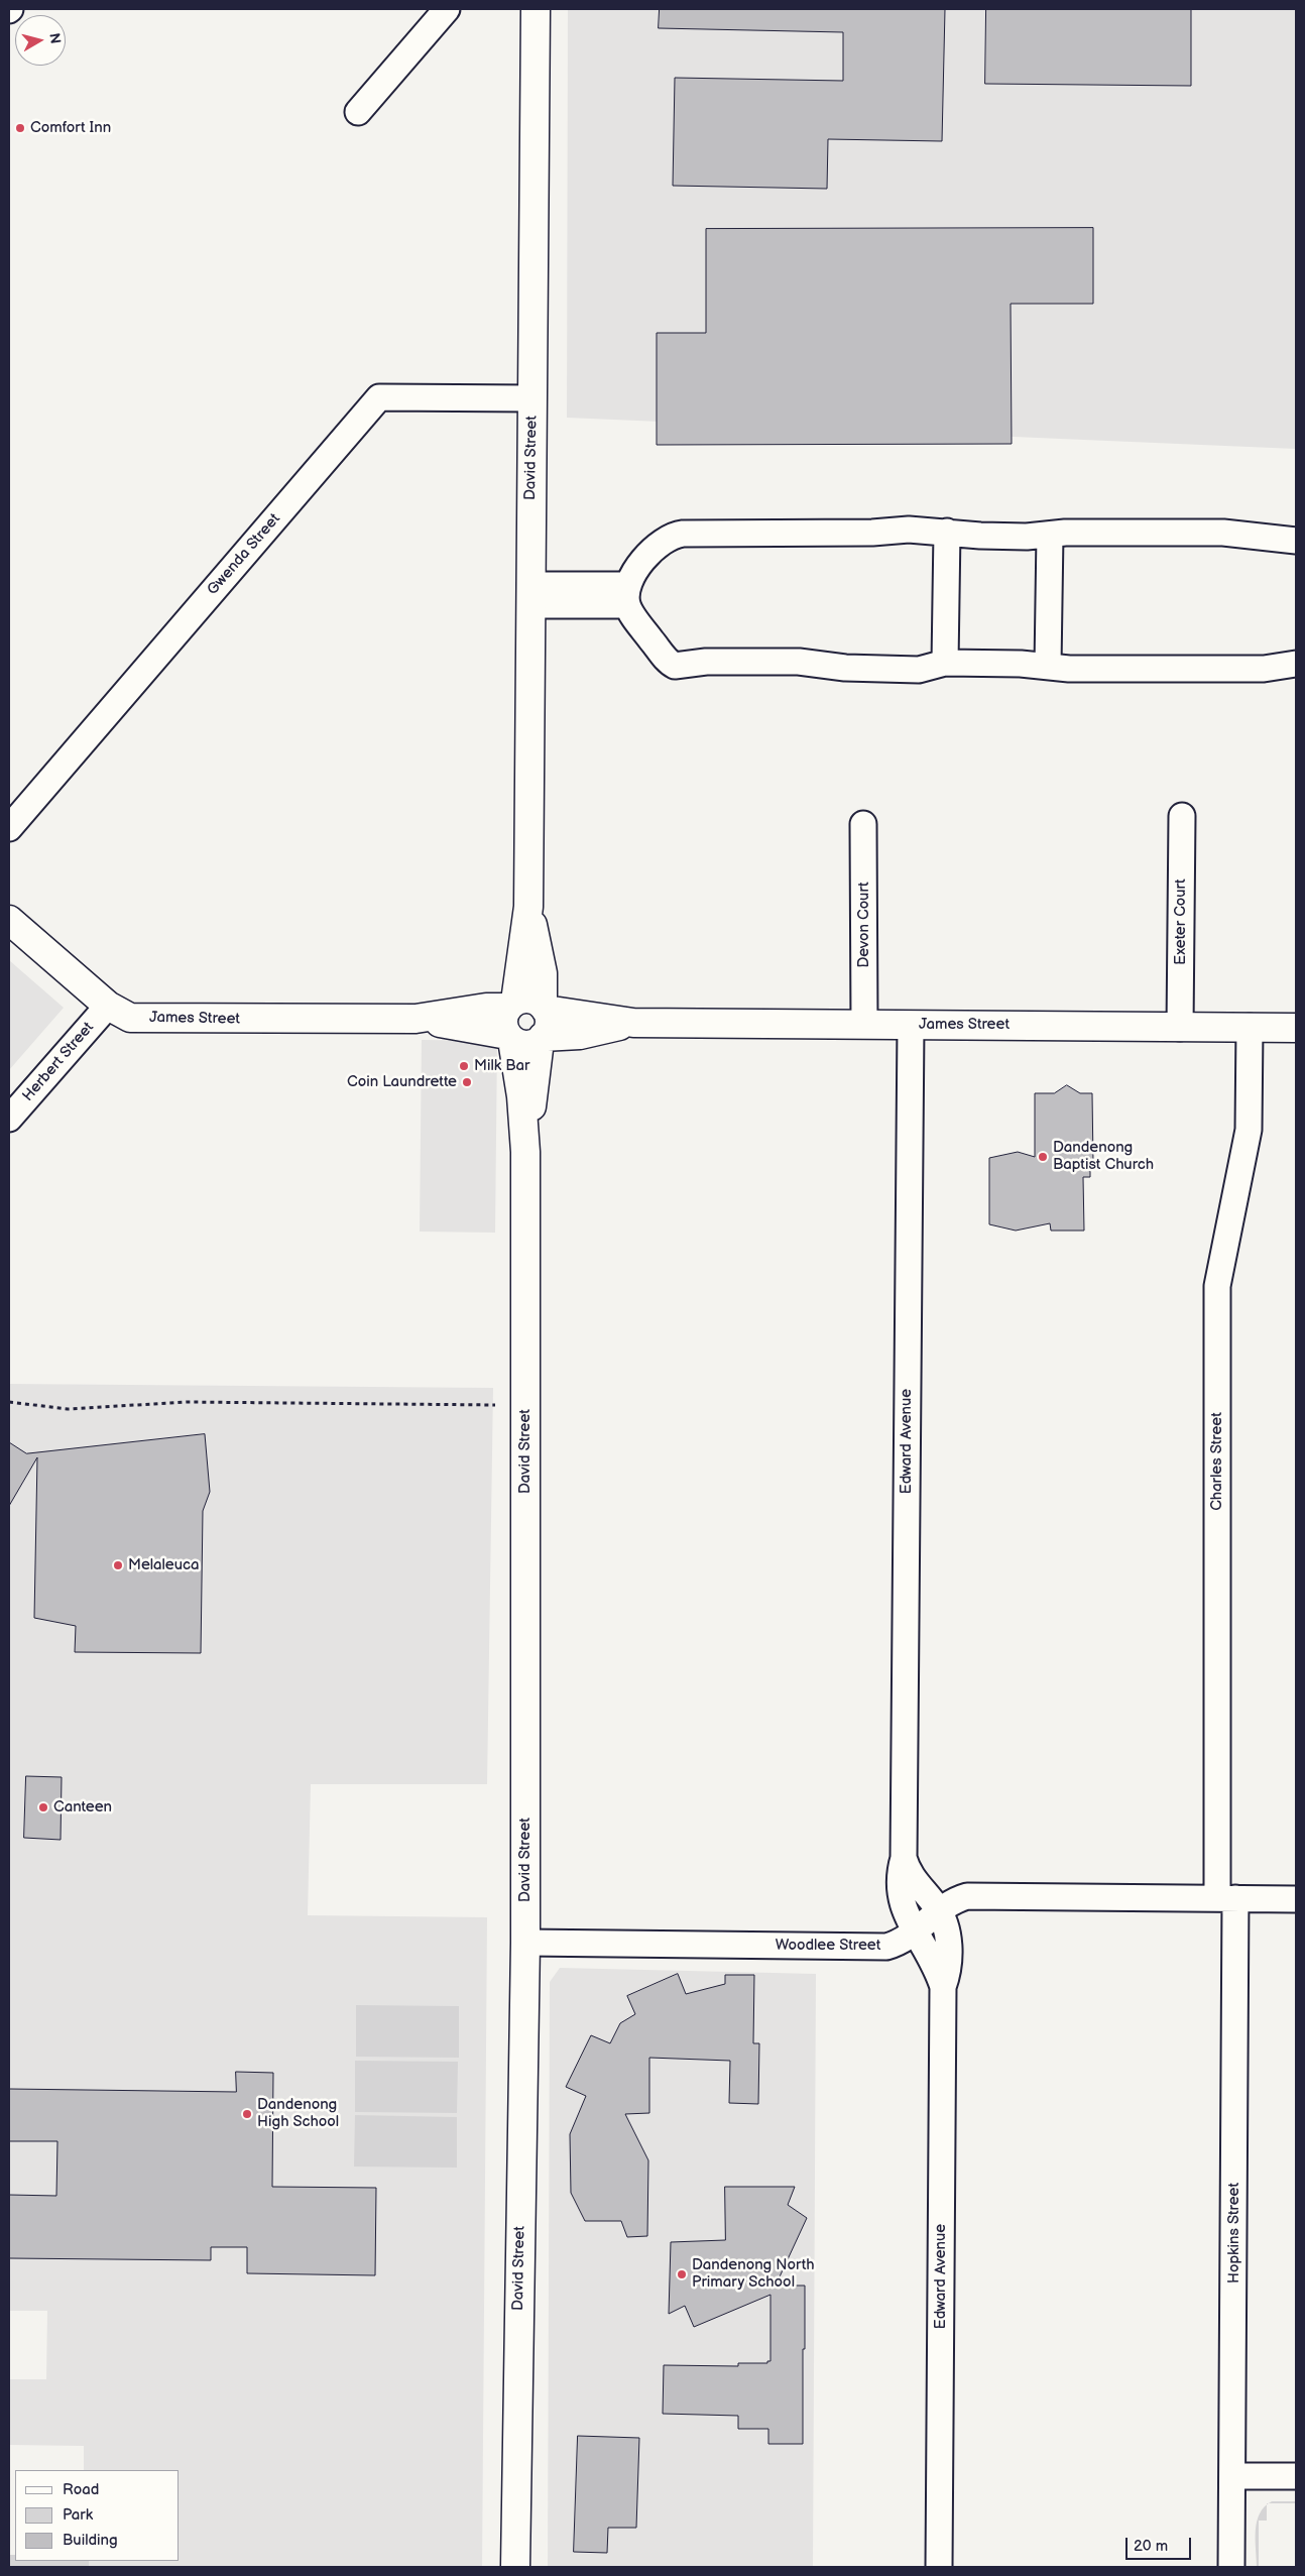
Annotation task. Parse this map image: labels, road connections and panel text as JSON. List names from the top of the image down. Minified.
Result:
{"streets":{"main road":["David Street","James Street"],"street":["Gwenda Street","Exeter Court","Devon Court","Herbert Street","Edward Avenue","Charles Street","Woodlee Street","Hopkins Street"]},"crossings":[["David Street","Gwenda Street"],["David Street","James Street"],["David Street","Woodlee Street"],["Exeter Court","James Street"],["Devon Court","James Street"],["James Street","Herbert Street"],["James Street","Edward Avenue"],["James Street","Charles Street"],["Edward Avenue","Woodlee Street"],["Charles Street","Woodlee Street"],["Charles Street","Hopkins Street"],["Woodlee Street","Hopkins Street"]],"places":["Comfort Inn","Milk Bar","Coin Laundrette","Dandenong Baptist Church","Melaleuca","Canteen","Dandenong High School","Dandenong North Primary School"],"legend":["Road","Park","Building"],"scale_bar":"20 m","north":"right"}
